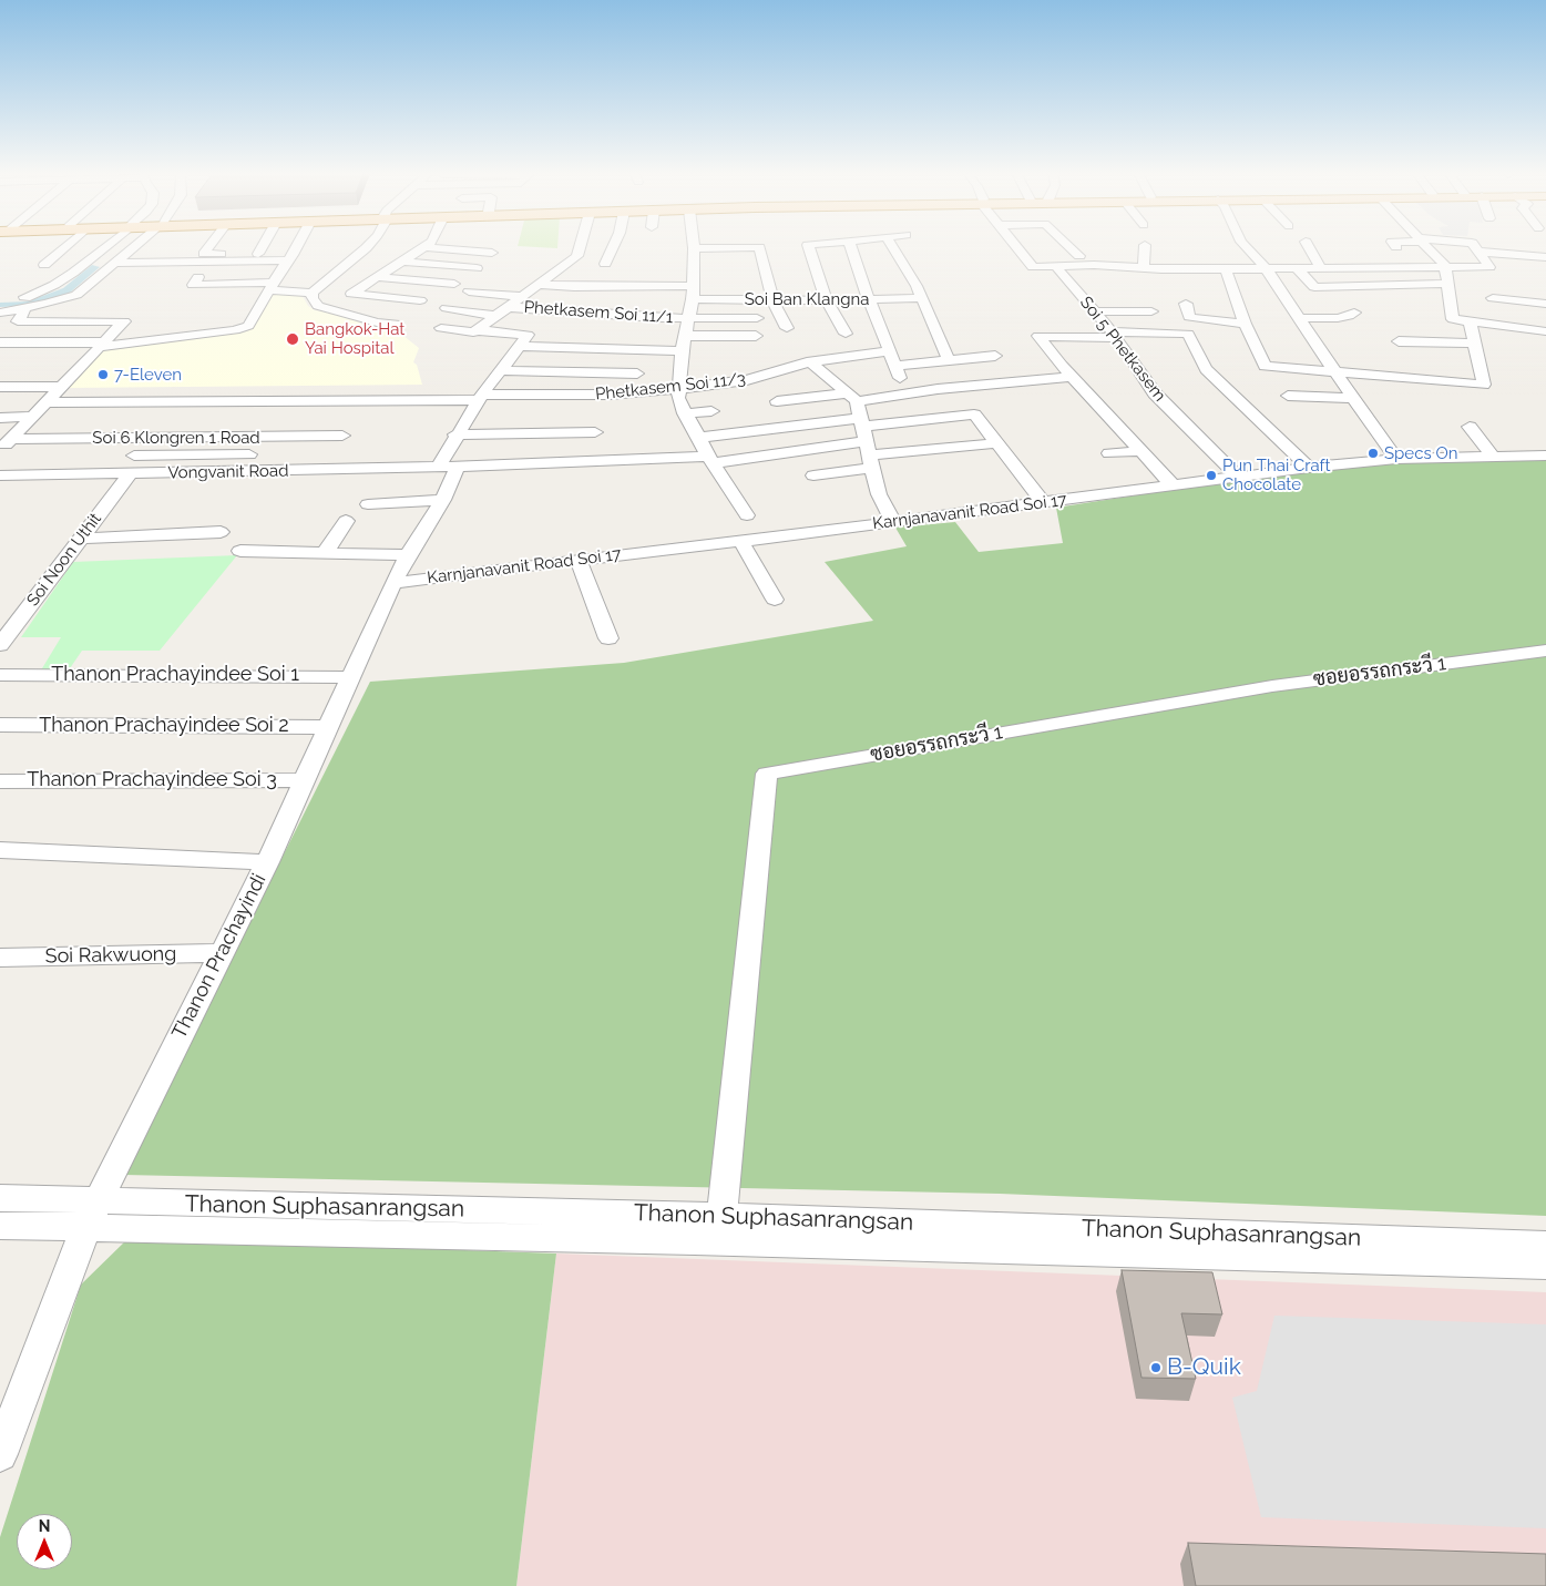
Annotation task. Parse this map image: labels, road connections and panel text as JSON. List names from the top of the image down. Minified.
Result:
{"streets":{"street":["Soi Ban Klangna","Phetkasem Soi 11/1","Soi 5 Phetkasem","Phetkasem Soi 11/3","Soi 6 Klongren 1 Road","Vongvanit Road","Karnjanavanit Road Soi 17","Soi Noon Uthit","ซอยอรรถกระวี 1","Thanon Prachayindee Soi 1","Thanon Prachayindee Soi 2","Thanon Prachayindee Soi 3","Soi Rakwuong","Thanon Prachayindi","Thanon Suphasanrangsan"]},"crossings":[["Soi 5 Phetkasem","Karnjanavanit Road Soi 17"],["Phetkasem Soi 11/3","Thanon Prachayindi"],["Vongvanit Road","Soi Noon Uthit"],["Vongvanit Road","Thanon Prachayindi"],["Karnjanavanit Road Soi 17","Thanon Prachayindi"],["ซอยอรรถกระวี 1","Thanon Suphasanrangsan"],["Thanon Prachayindee Soi 1","Thanon Prachayindi"],["Thanon Prachayindee Soi 2","Thanon Prachayindi"],["Thanon Prachayindee Soi 3","Thanon Prachayindi"],["Soi Rakwuong","Thanon Prachayindi"],["Thanon Prachayindi","Thanon Suphasanrangsan"]],"places":["Bangkok-Hat Yai Hospital","7-Eleven","Specs On","Pun Thai Craft Chocolate","B-Quik"],"north":"top"}
